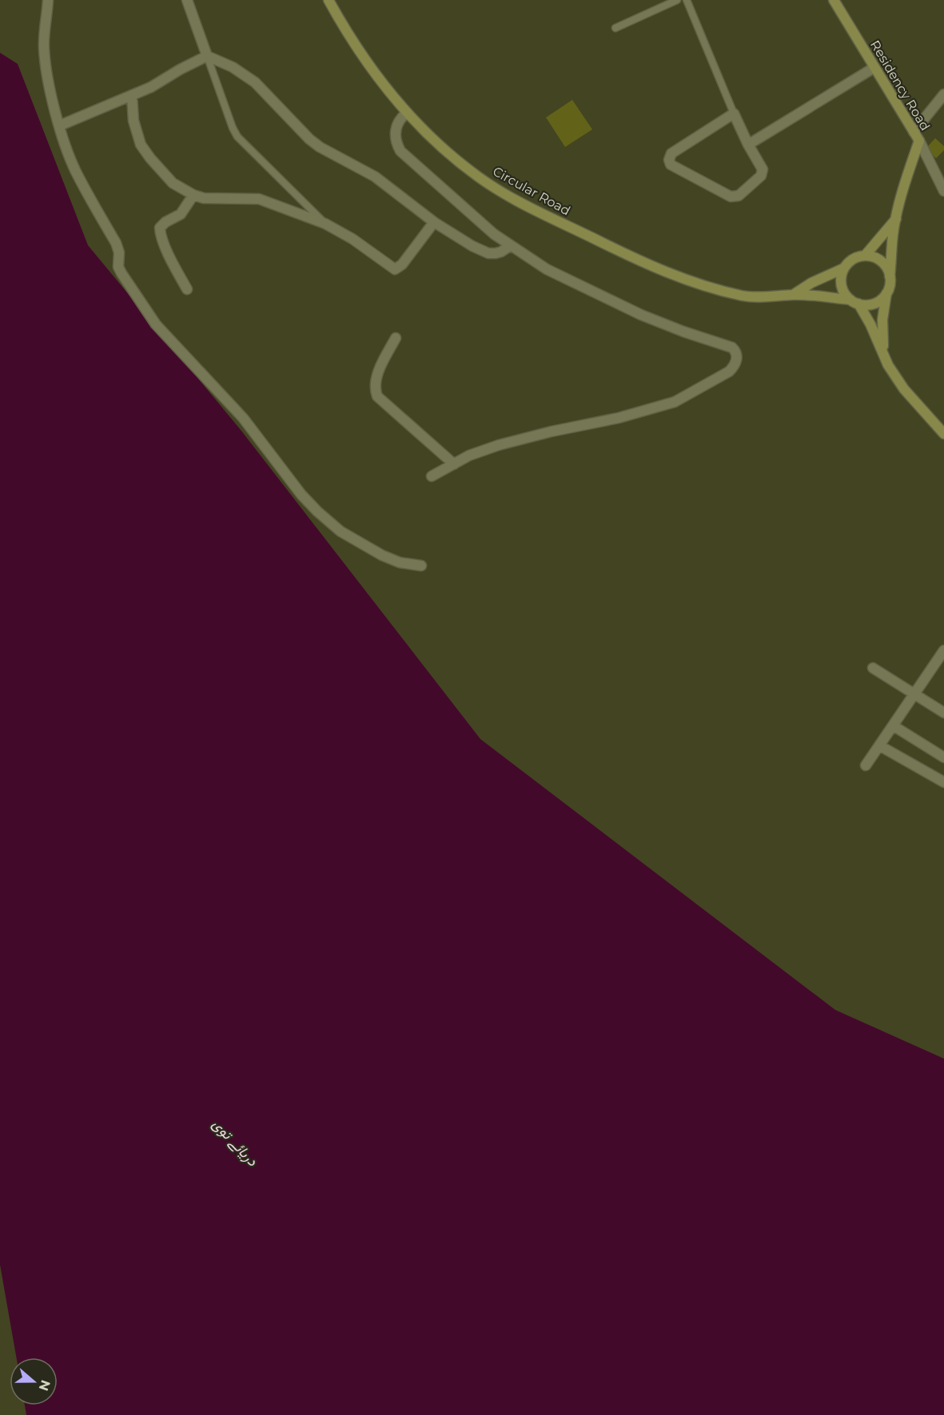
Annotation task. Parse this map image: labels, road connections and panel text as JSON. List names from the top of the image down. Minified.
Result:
{"streets":{"main road":["Residency Road","Circular Road"]},"crossings":[["Residency Road","Circular Road"]],"water":["دریائے توی"],"north":"right"}
